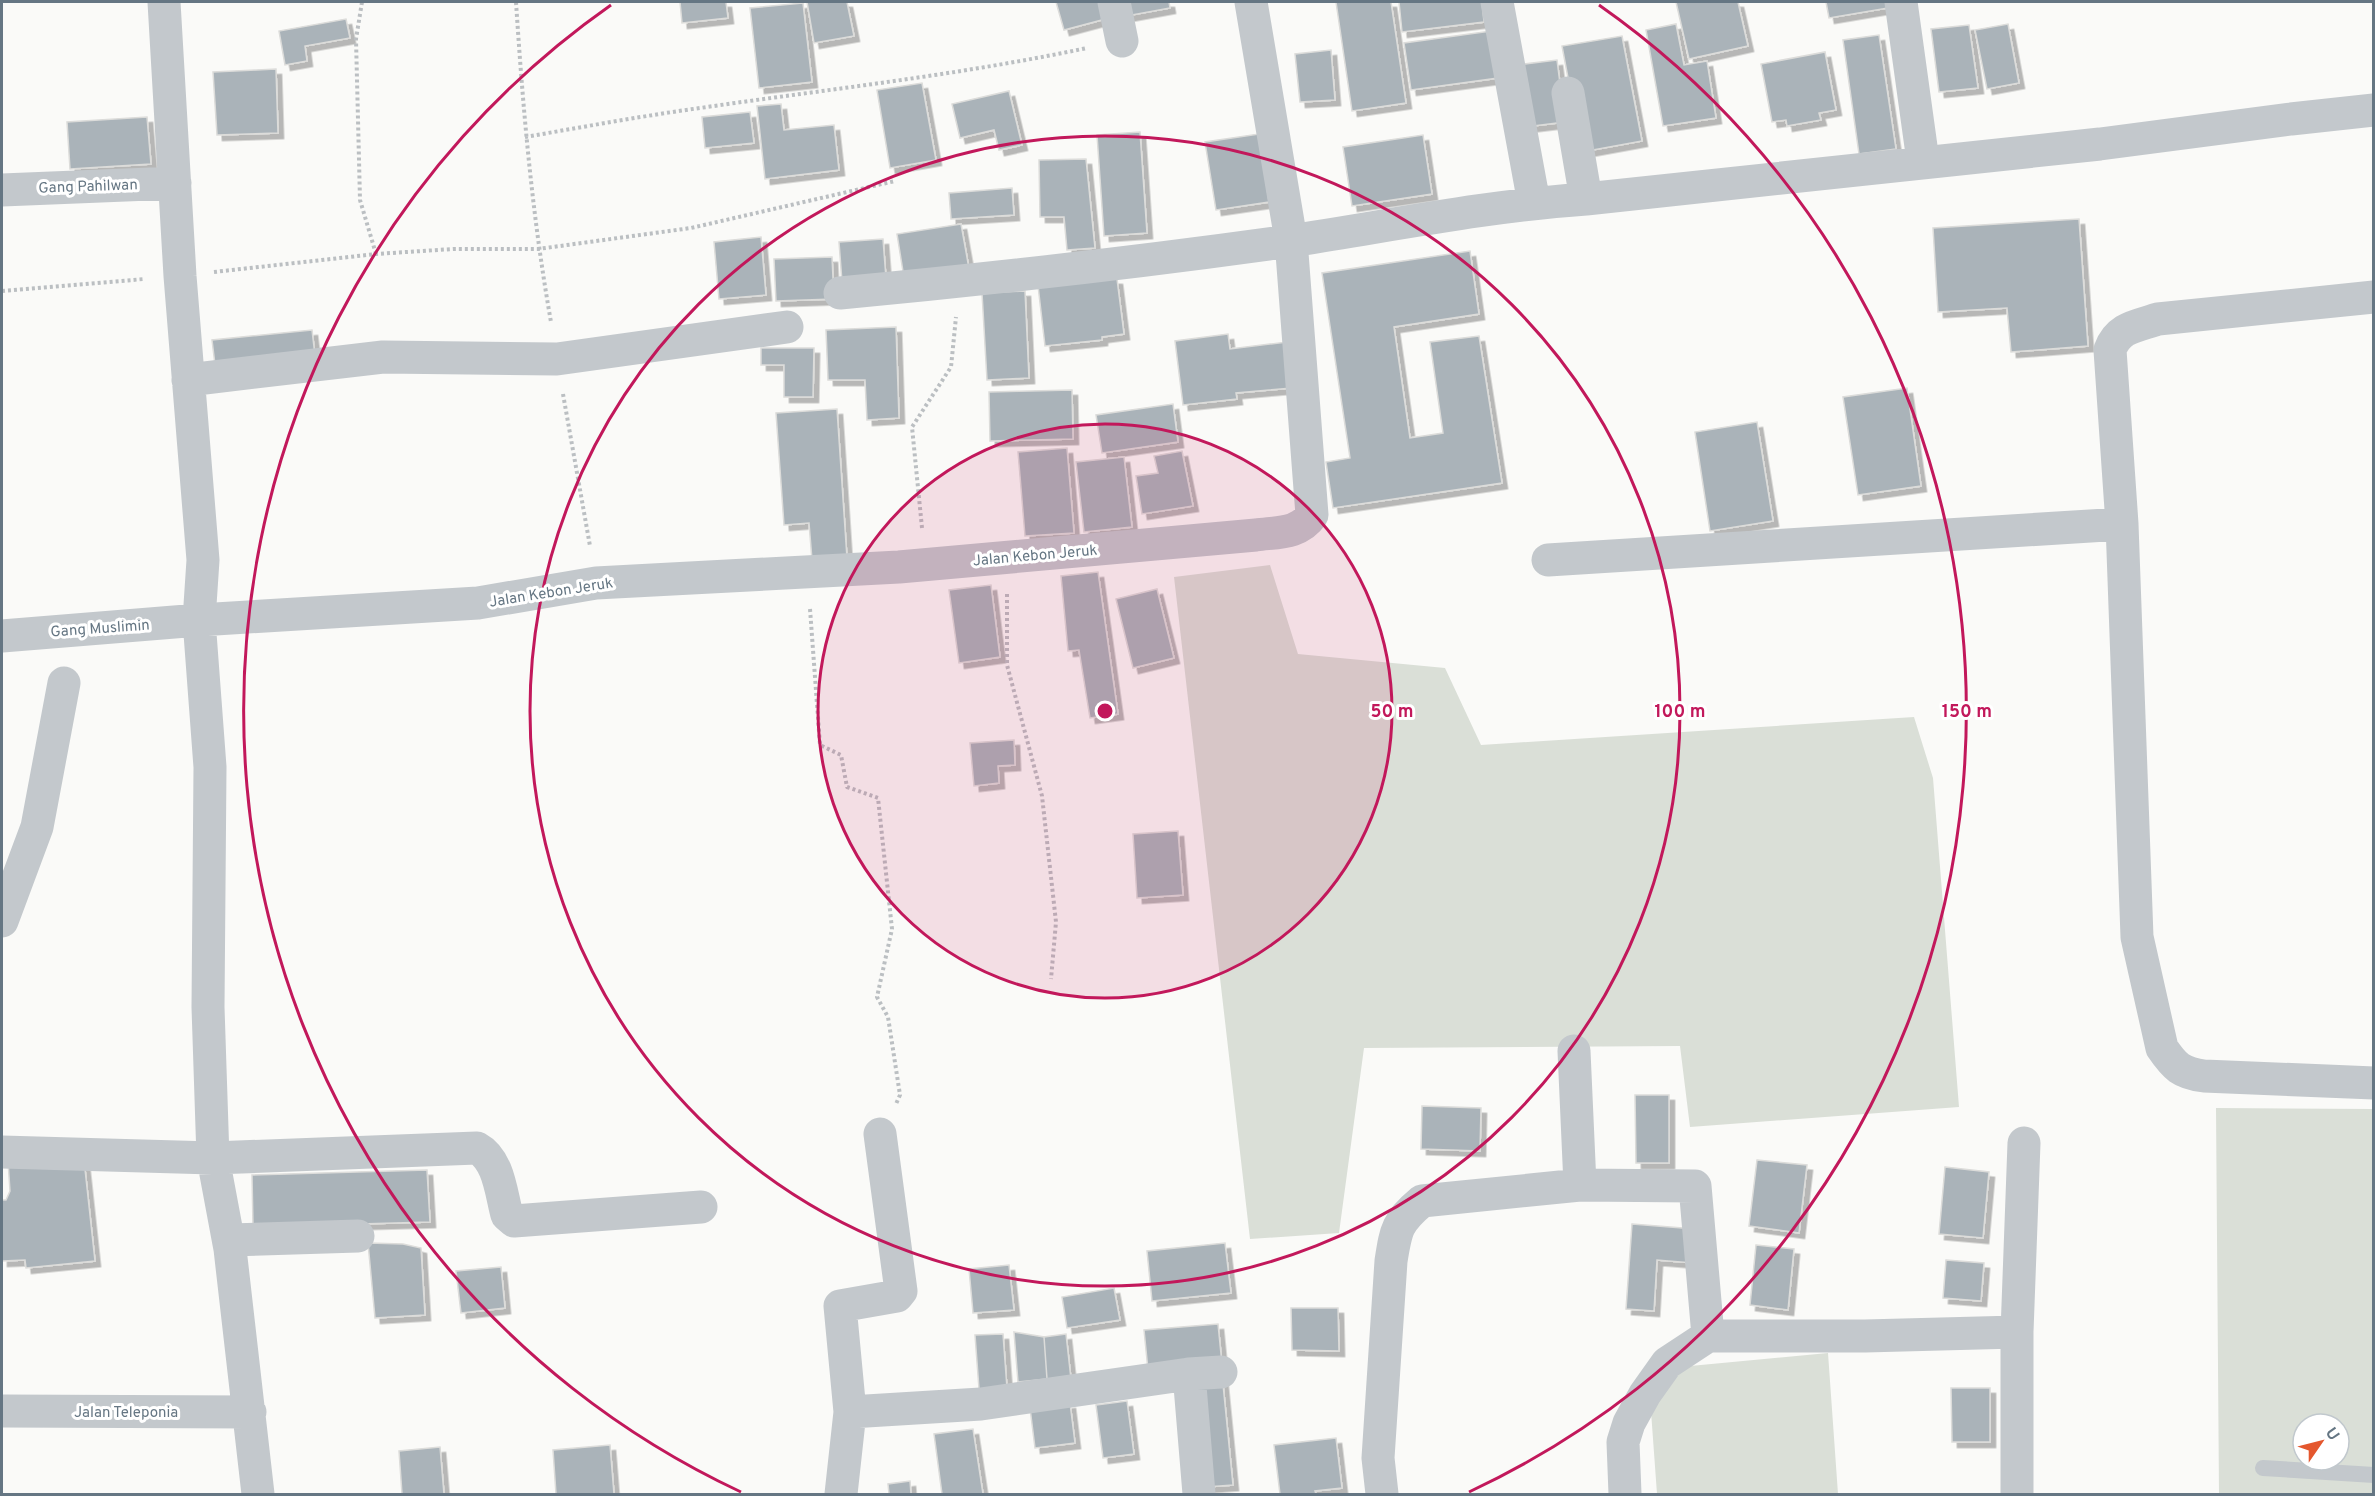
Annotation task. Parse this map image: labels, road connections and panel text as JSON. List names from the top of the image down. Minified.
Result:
{"streets":{"street":["Gang Pahilwan","Jalan Kebon Jeruk","Gang Muslimin","Jalan Teleponia"]},"crossings":[["Jalan Kebon Jeruk","Gang Muslimin"]],"north":"top right","rings":["50 m","100 m","150 m"]}
